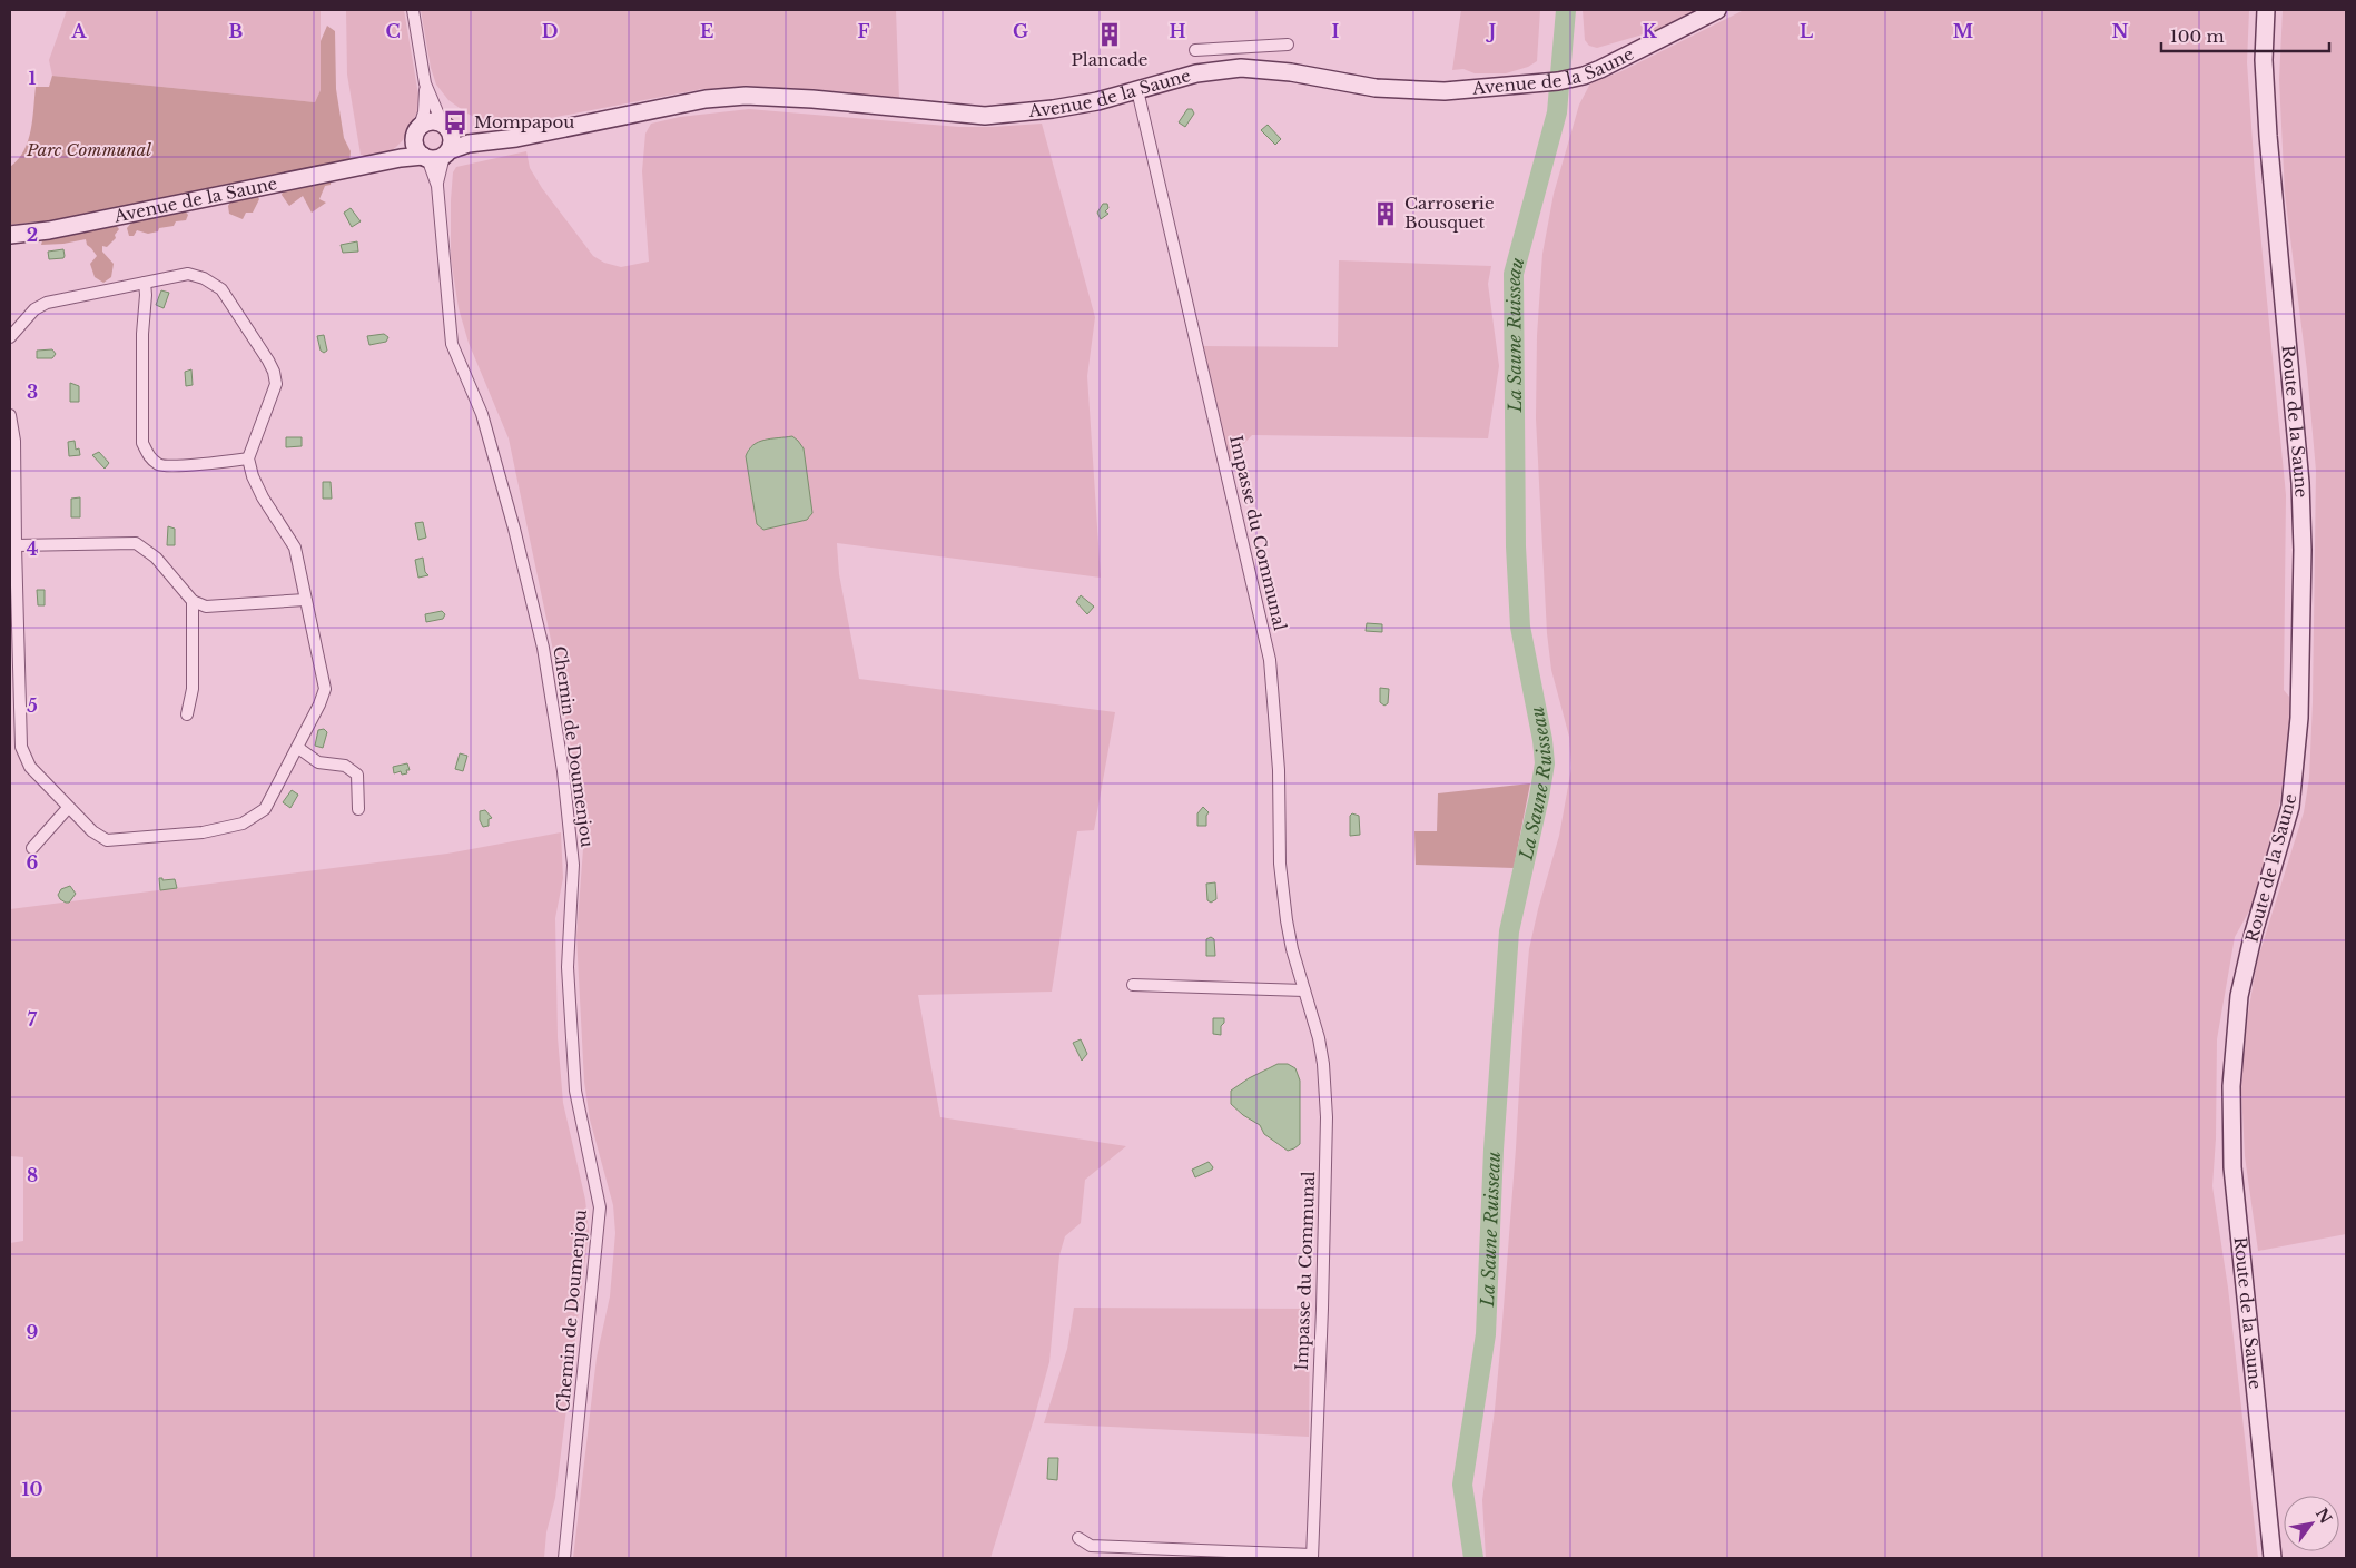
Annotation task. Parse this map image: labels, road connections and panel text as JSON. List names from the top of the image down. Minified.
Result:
{"streets":{"street":["Avenue de la Saune","Route de la Saune","Impasse du Communal","Chemin de Doumenjou"]},"crossings":[["Avenue de la Saune","Impasse du Communal"],["Avenue de la Saune","Chemin de Doumenjou"]],"water":["La Saune Ruisseau"],"parks":["Parc Communal"],"places":{"building":["Plancade","Carroserie Bousquet"],"bus stop":["Mompapou"]},"scale_bar":"100 m","north":"top right","grid":{"columns":["A","B","C","D","E","F","G","H","I","J","K","L","M","N"],"rows":["1","2","3","4","5","6","7","8","9","10"]}}
